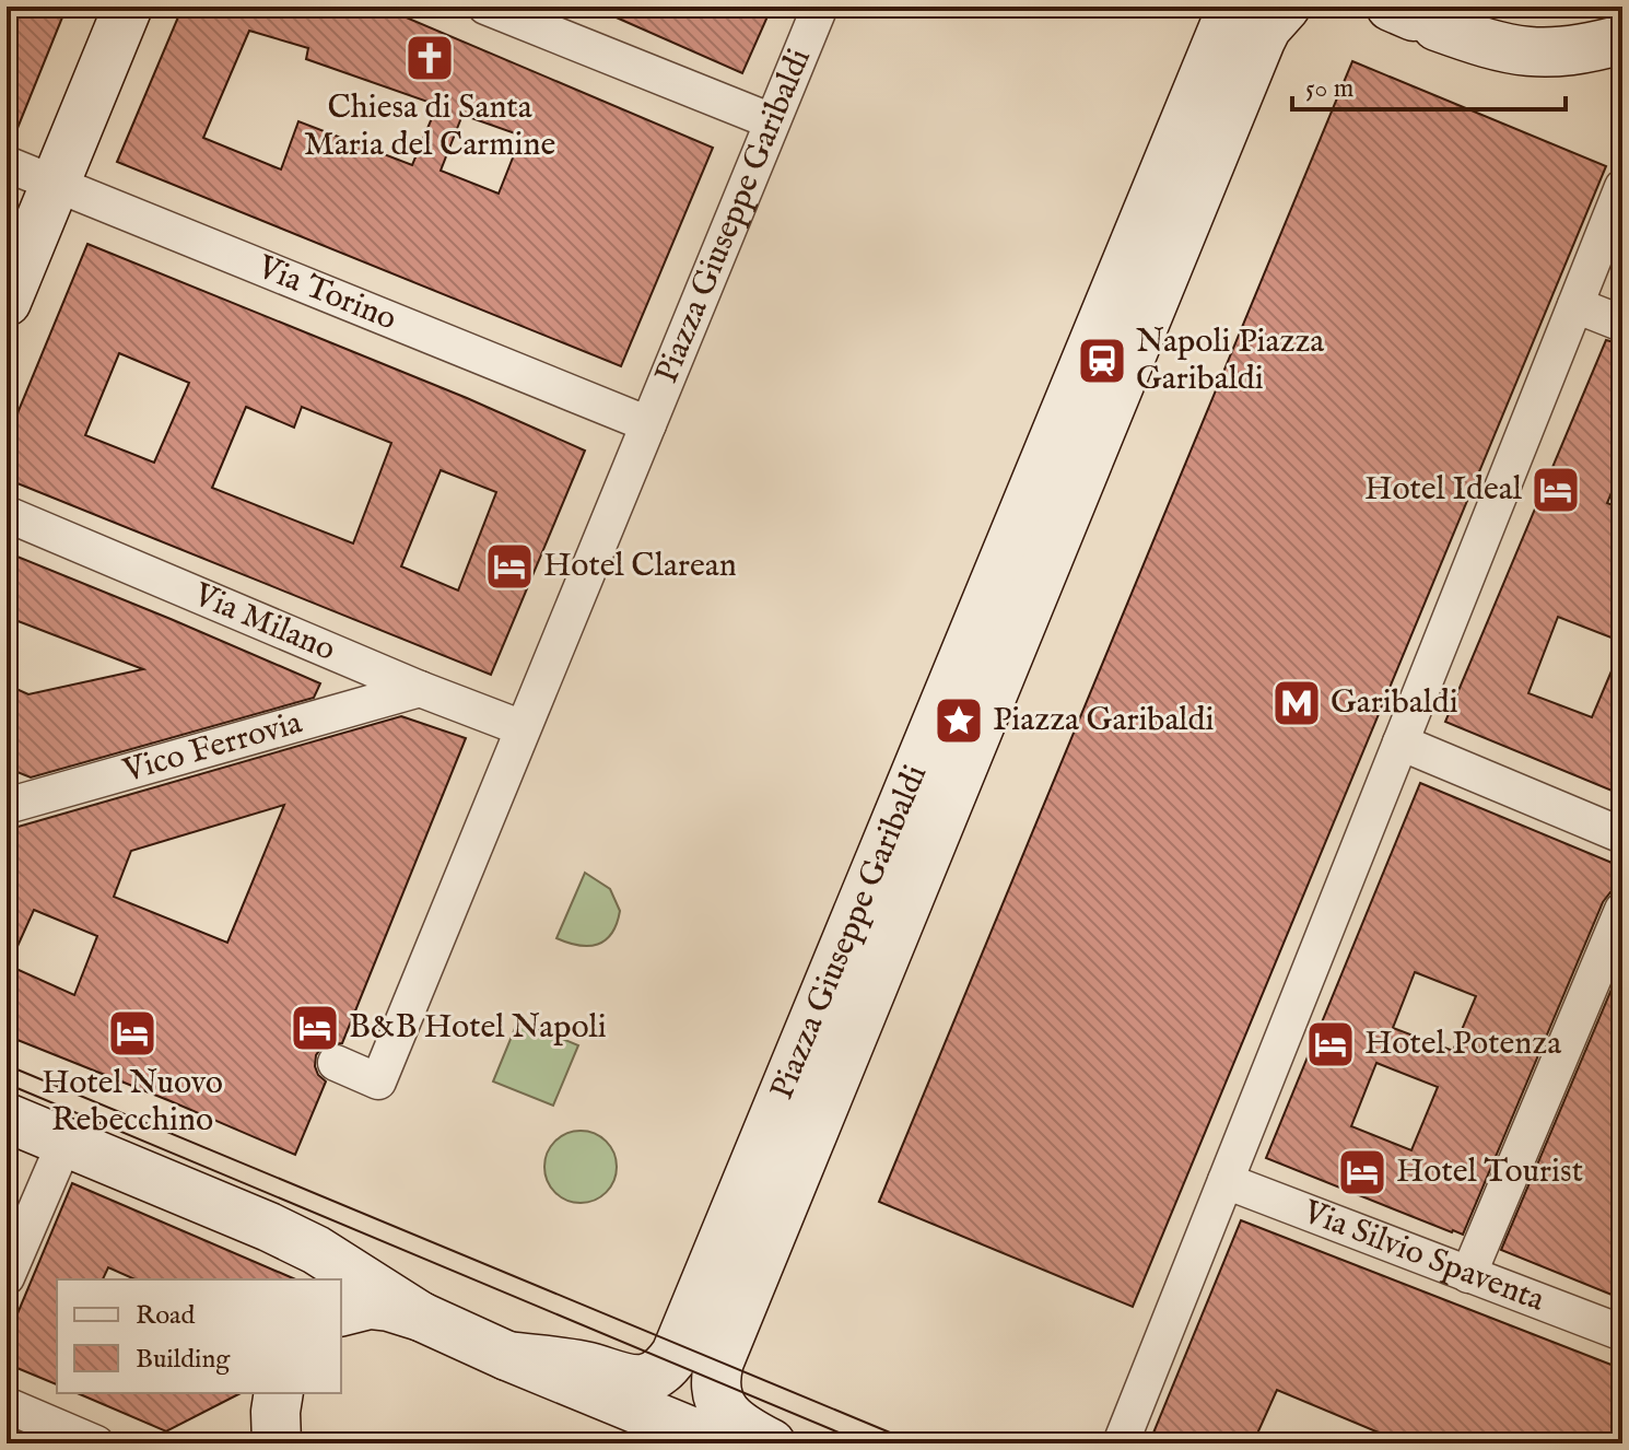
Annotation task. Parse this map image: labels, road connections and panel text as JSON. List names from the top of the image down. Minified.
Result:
{"streets":{"main road":["Piazza Giuseppe Garibaldi"],"street":["Via Torino","Via Milano","Vico Ferrovia","Via Silvio Spaventa"]},"crossings":[["Piazza Giuseppe Garibaldi","Via Torino"],["Piazza Giuseppe Garibaldi","Via Milano"],["Via Milano","Vico Ferrovia"]],"places":{"church":["Chiesa di Santa Maria del Carmine"],"station":["Napoli Piazza Garibaldi"],"hotel":["Hotel Ideal","Hotel Clarean","B&B Hotel Napoli","Hotel Nuovo Rebecchino","Hotel Potenza","Hotel Tourist"],"metro station":["Garibaldi"],"place":["Piazza Garibaldi"]},"legend":["Road","Building"],"scale_bar":"50 m"}
